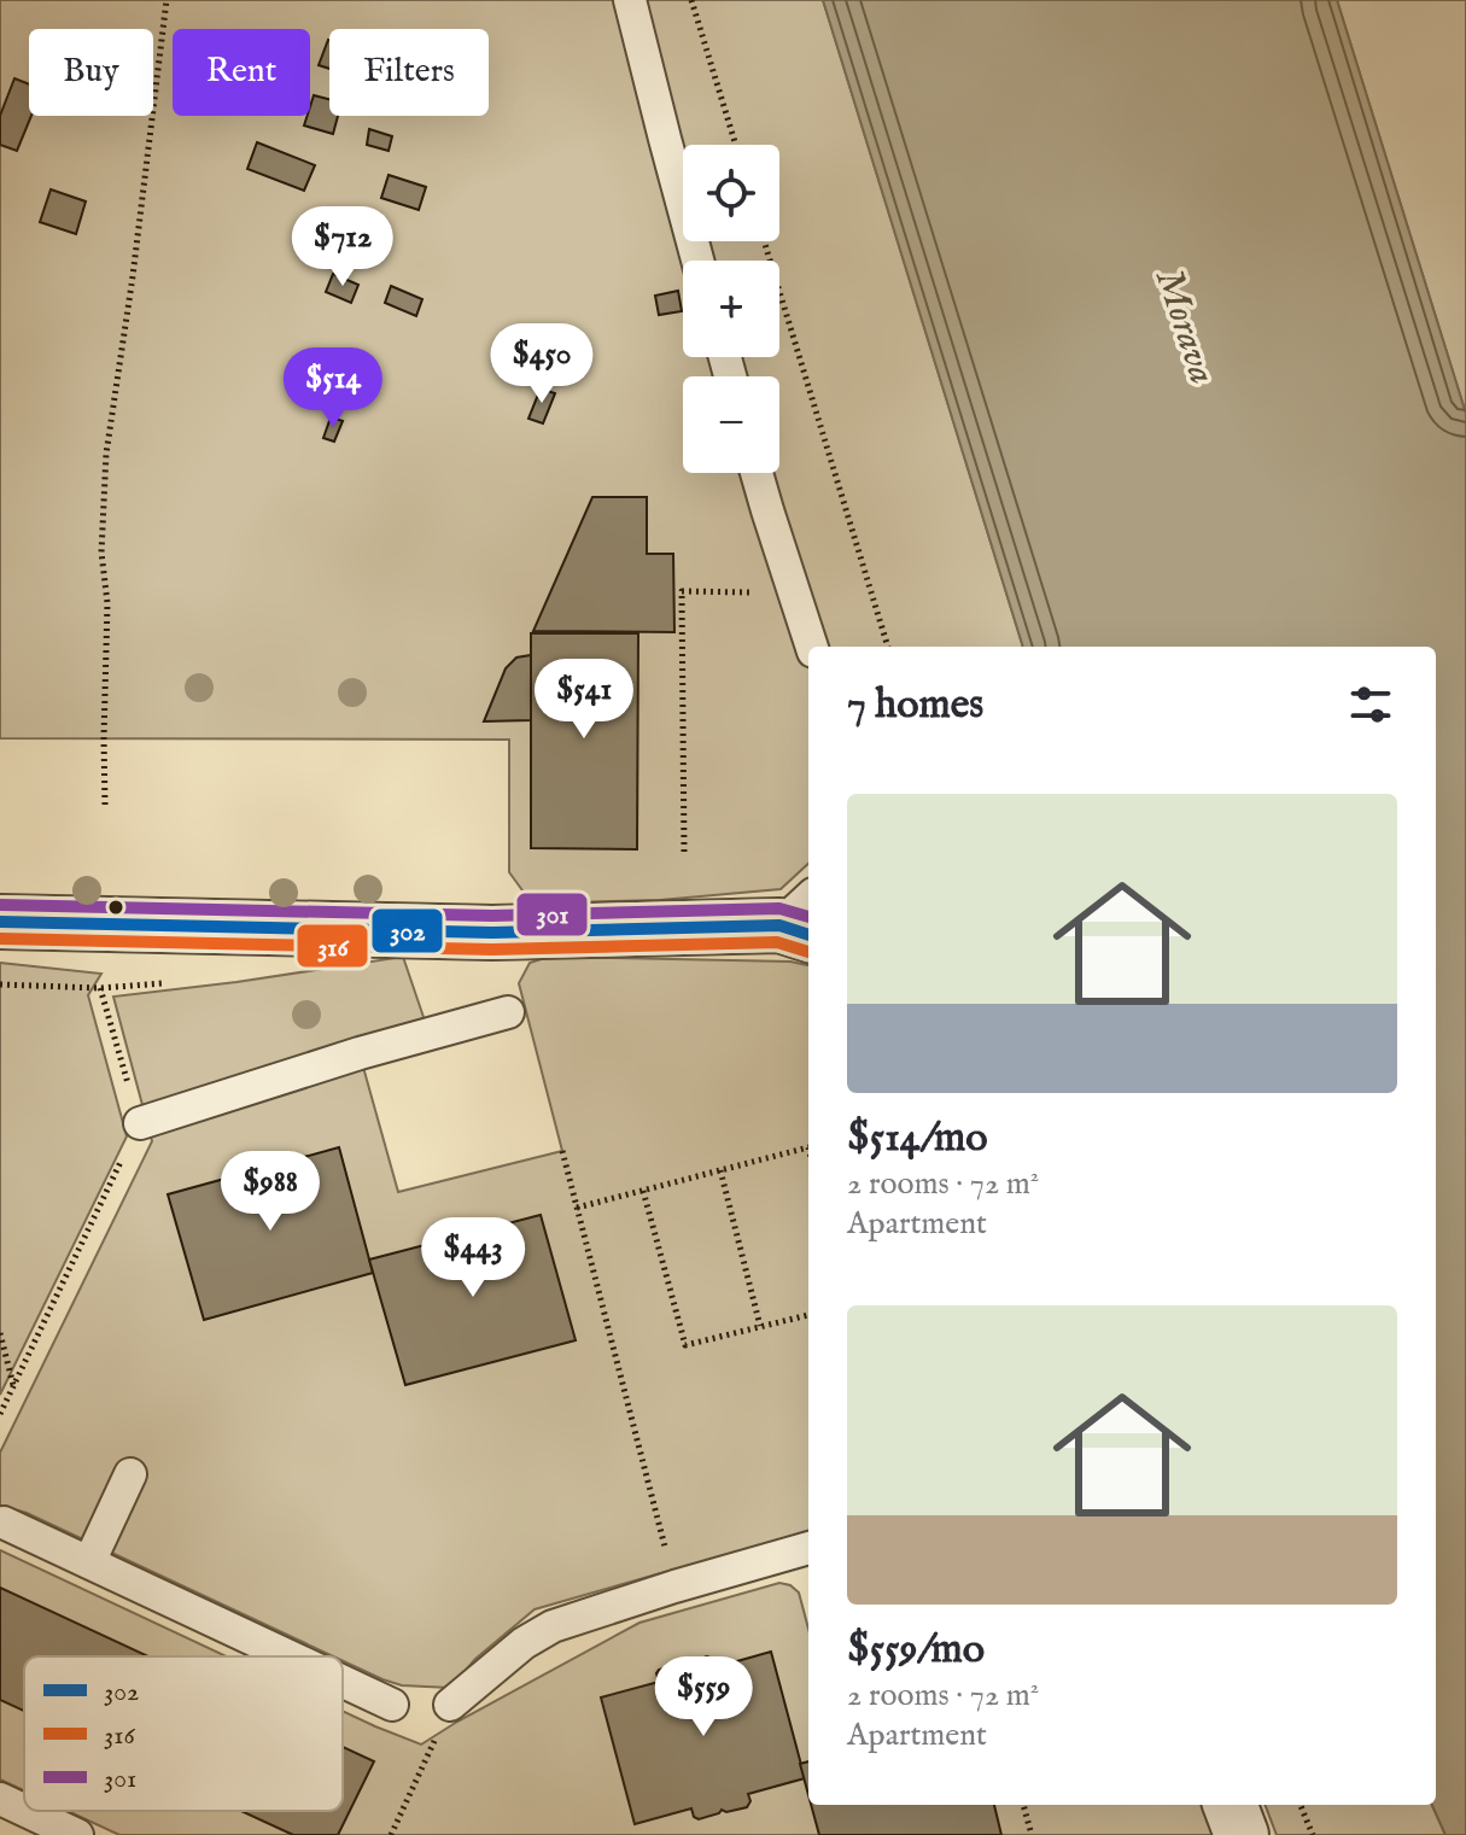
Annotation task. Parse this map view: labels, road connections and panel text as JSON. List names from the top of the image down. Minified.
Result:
{"water":["Morava"],"lines":["transit line 301","transit line 302","transit line 316"],"legend":["302","316","301"],"page":{"chip":["Buy","Rent","Filters"],"map_buttons":["+","−"],"price":["$712","$450","$514","$541","$988","$443","$559"],"heading":"7 homes","list":[{"name":"$514/mo","note":"2 rooms · 72 m² · Apartment"},{"name":"$559/mo","note":"2 rooms · 72 m² · Apartment"}]}}
